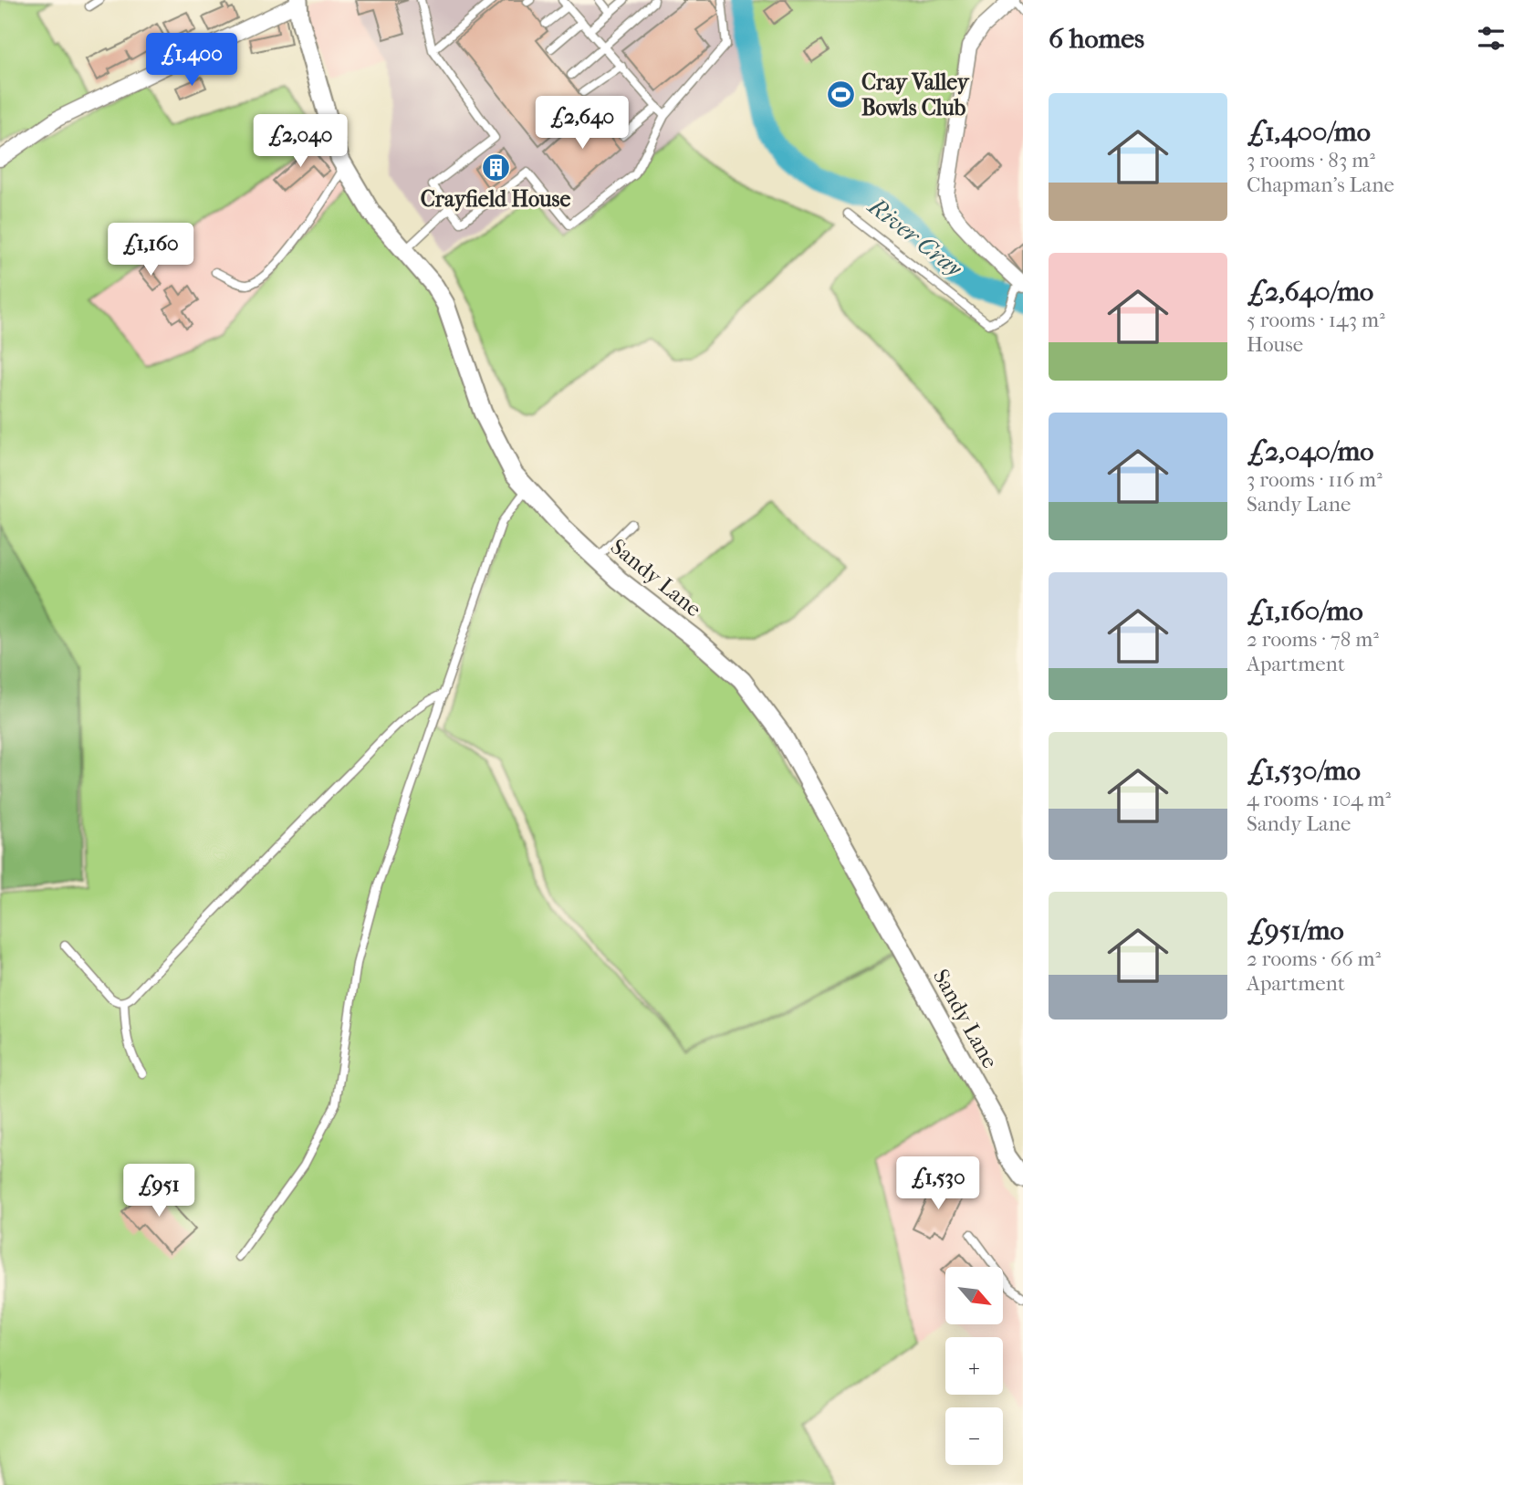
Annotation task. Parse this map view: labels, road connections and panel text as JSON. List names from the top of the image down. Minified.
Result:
{"streets":{"street":["Sandy Lane"]},"water":["River Cray"],"places":{"sports":["Cray Valley Bowls Club"],"building":["Crayfield House"]},"north":"bottom right","page":{"heading":"6 homes","price":["£1,400","£2,640","£2,040","£1,160","£1,530","£951"],"list":[{"name":"£1,400/mo","note":"3 rooms · 83 m² · Chapman's Lane"},{"name":"£2,640/mo","note":"5 rooms · 143 m² · House"},{"name":"£2,040/mo","note":"3 rooms · 116 m² · Sandy Lane"},{"name":"£1,160/mo","note":"2 rooms · 78 m² · Apartment"},{"name":"£1,530/mo","note":"4 rooms · 104 m² · Sandy Lane"},{"name":"£951/mo","note":"2 rooms · 66 m² · Apartment"}],"map_buttons":["+","−"]}}
